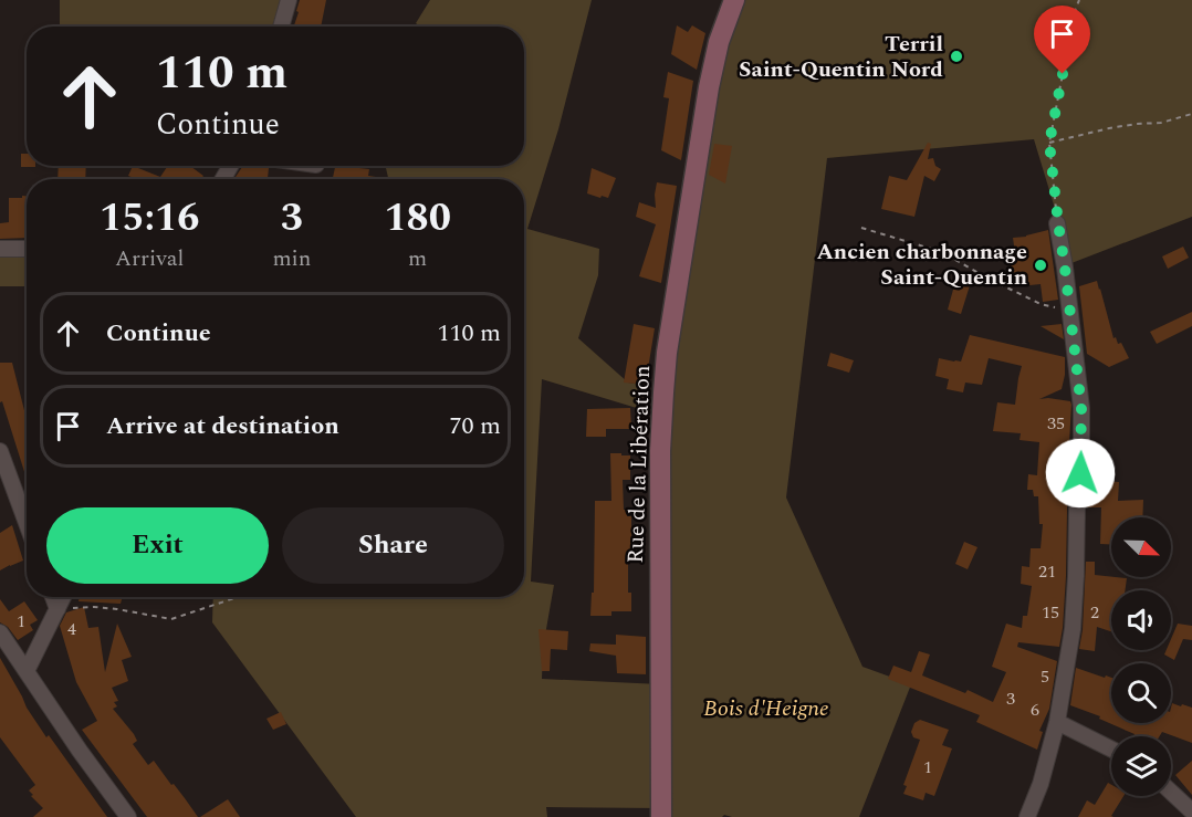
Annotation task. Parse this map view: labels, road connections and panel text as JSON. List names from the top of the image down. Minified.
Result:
{"streets":{"street":["Rue de la Libération"]},"parks":["Bois d'Heigne"],"places":["Terril Saint-Quentin Nord","Ancien charbonnage Saint-Quentin"],"house_numbers":["35","21","15","2","1","4","5","3","6","1"],"north":"bottom right","page":{"turn":["110 m","Continue"],"eta":["15:16","Arrival","3","min","180","m"],"list":[{"name":"Continue","value":"110 m"},{"name":"Arrive at destination","value":"70 m"}],"buttons":["Exit","Share"]}}
